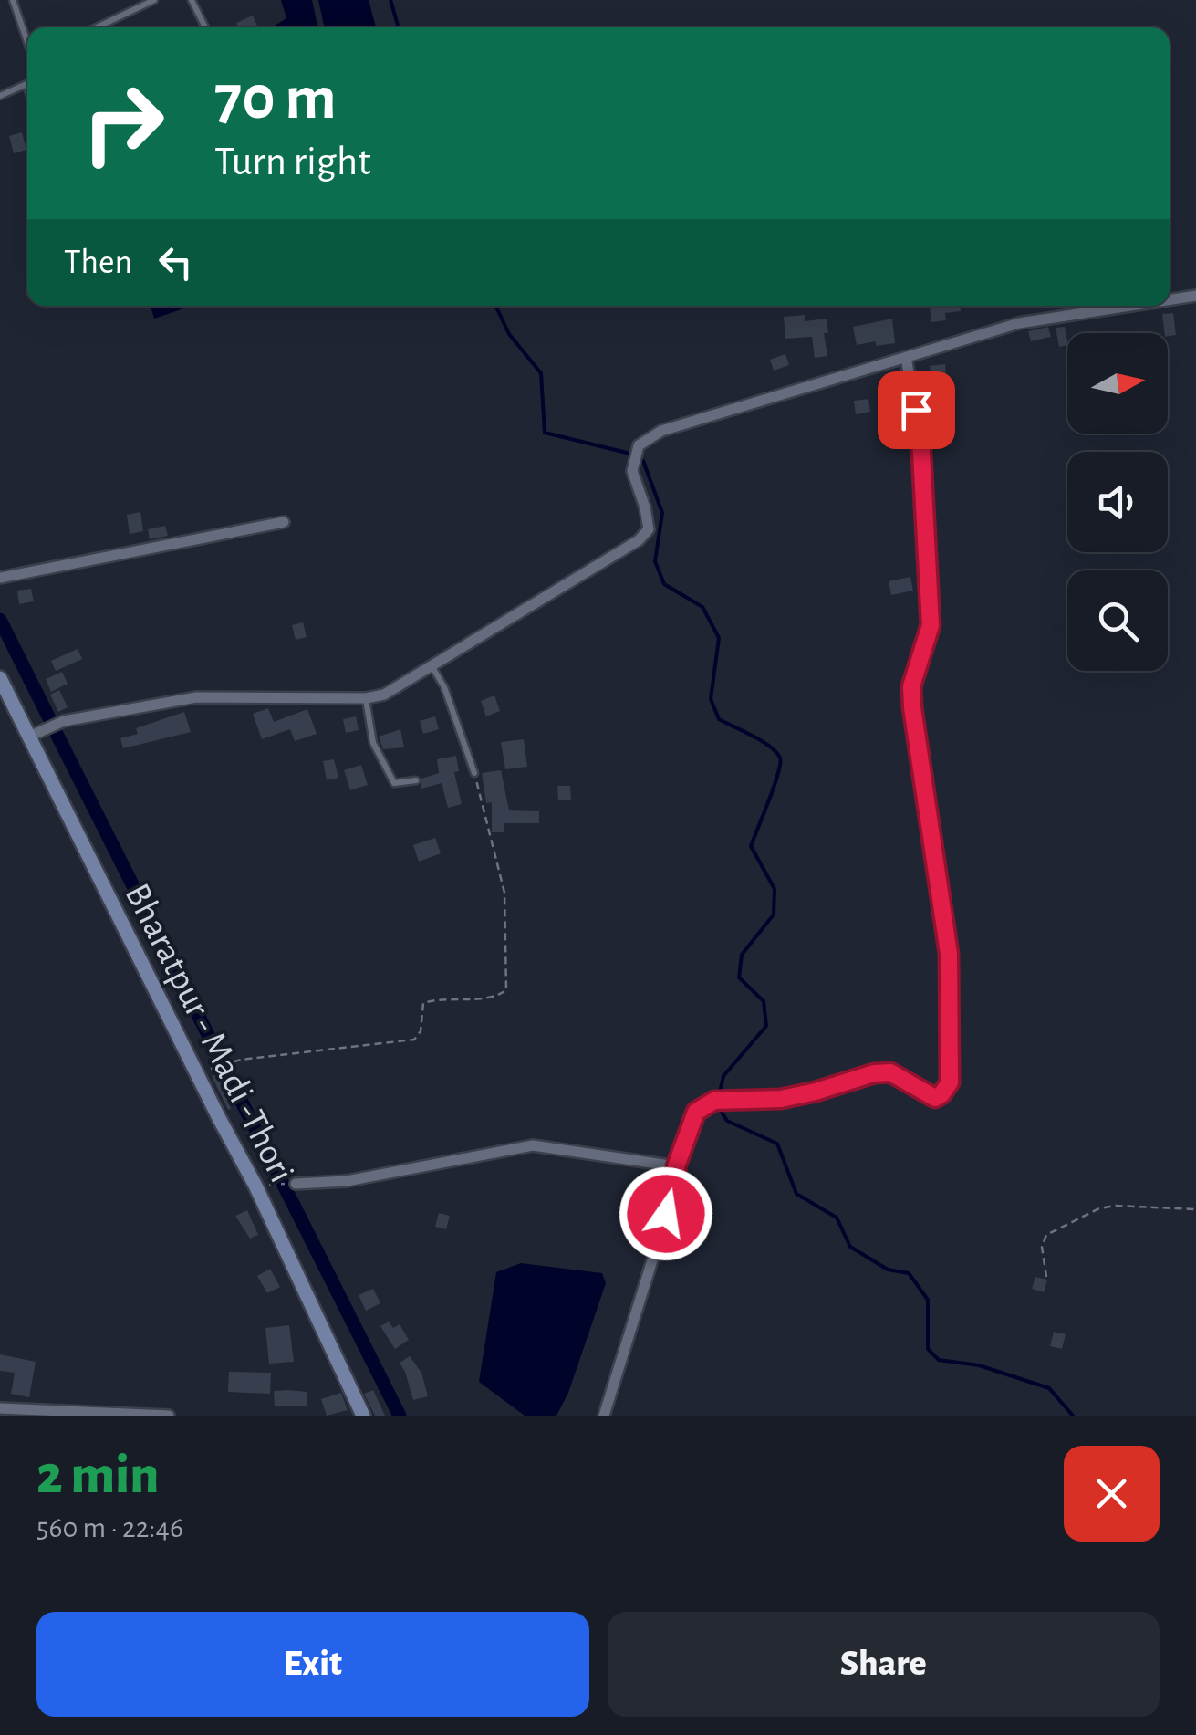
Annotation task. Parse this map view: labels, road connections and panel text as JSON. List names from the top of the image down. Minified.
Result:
{"streets":{"main road":["Bharatpur - Madi -Thori"]},"north":"right","page":{"turn":["70 m","Turn right"],"then":"Then","heading":["2 min","560 m · 22:46"],"buttons":["Exit","Share"]}}
